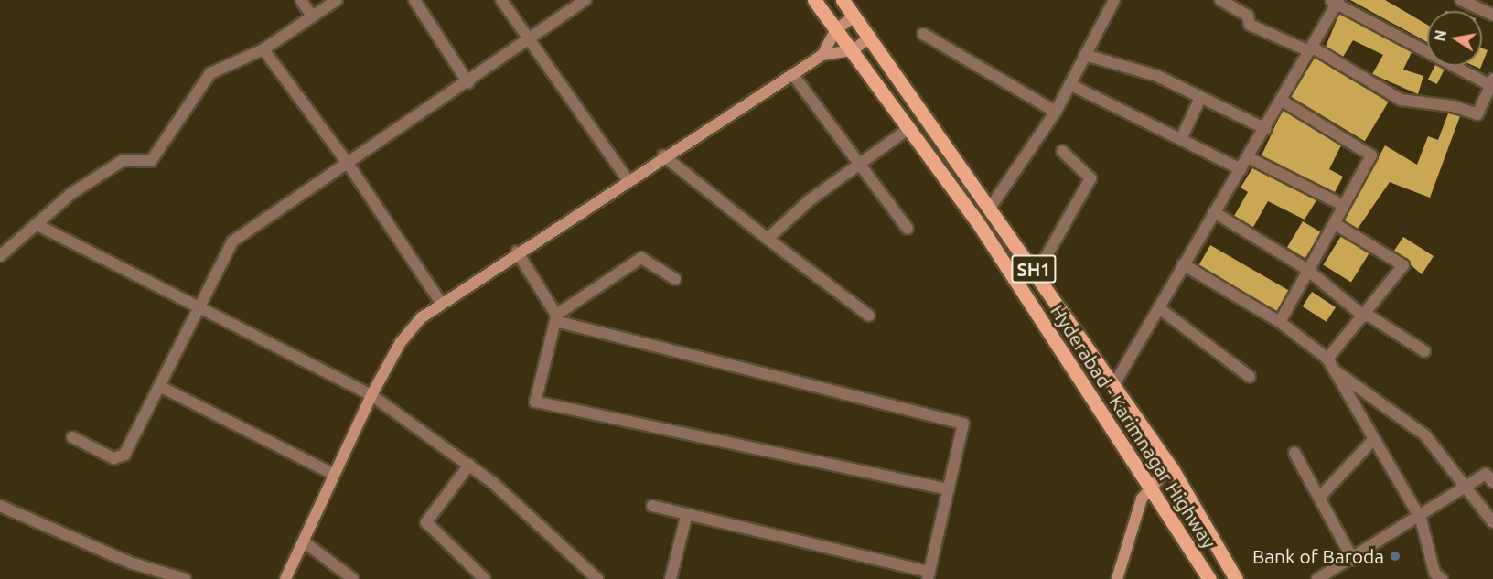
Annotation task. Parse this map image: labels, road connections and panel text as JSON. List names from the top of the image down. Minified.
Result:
{"streets":{"main road":["SH1","Hyderabad - Karimnagar Highway"]},"places":["Bank of Baroda"],"north":"left"}
